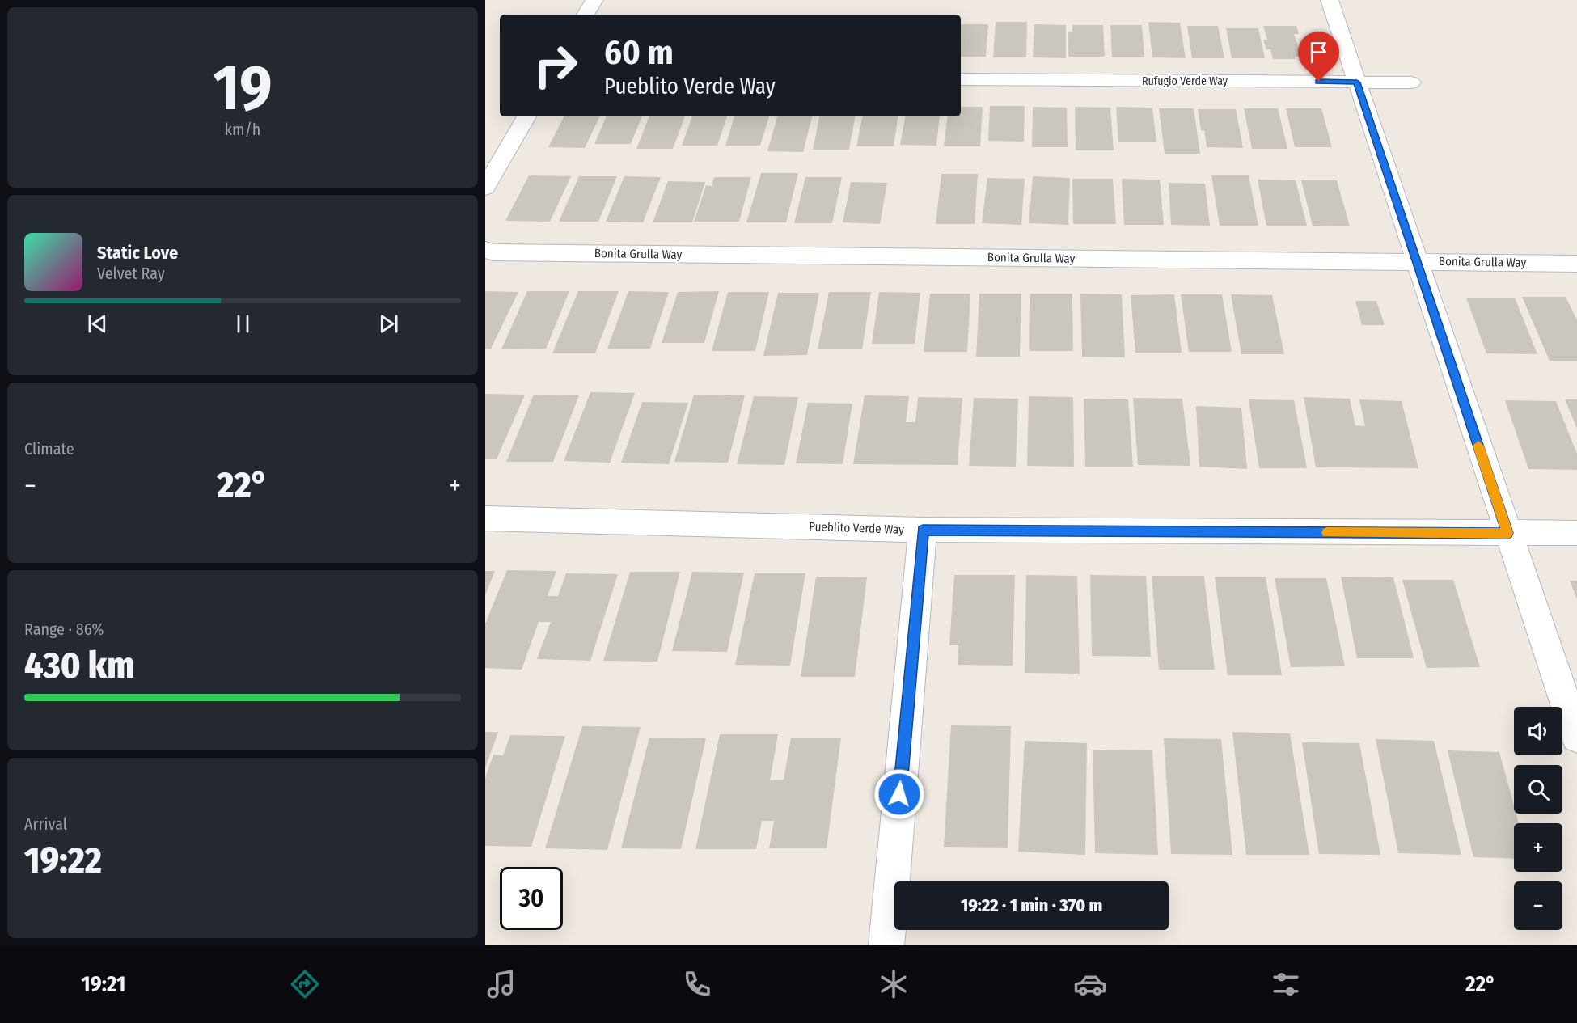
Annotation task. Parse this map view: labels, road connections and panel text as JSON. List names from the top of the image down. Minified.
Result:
{"streets":{"street":["Rufugio Verde Way","Bonita Grulla Way","Pueblito Verde Way"]},"page":{"tile":[["19","km/h"],"Climate",["Range · 86%","430 km"],["Arrival","19:22"]],"turn":["60 m","Pueblito Verde Way"],"song":["Static Love","Velvet Ray"],"heat":["−","22°","+"],"map_buttons":["+","−"],"limit":"30","trip":"19:22 · 1 min · 370 m","tabs":["19:21","22°"]}}
